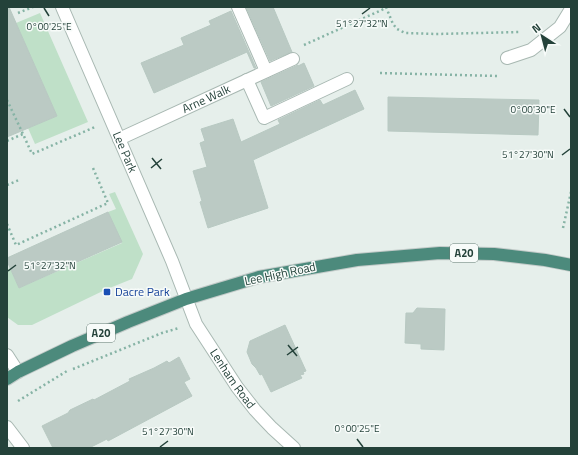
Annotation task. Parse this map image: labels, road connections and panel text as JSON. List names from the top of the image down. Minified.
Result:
{"streets":{"highway":["A20","Lee High Road"],"street":["Arne Walk","Lee Park","Lenham Road"]},"crossings":[["Arne Walk","Lee Park"],["Lee Park","Lee High Road"],["Lee Park","Lenham Road"],["Lee High Road","Lenham Road"]],"places":{"transit":["Dacre Park"]},"north":"top left","coordinates":["51°27'32\"N","0°00'25\"E","0°00'30\"E","51°27'30\"N"]}
